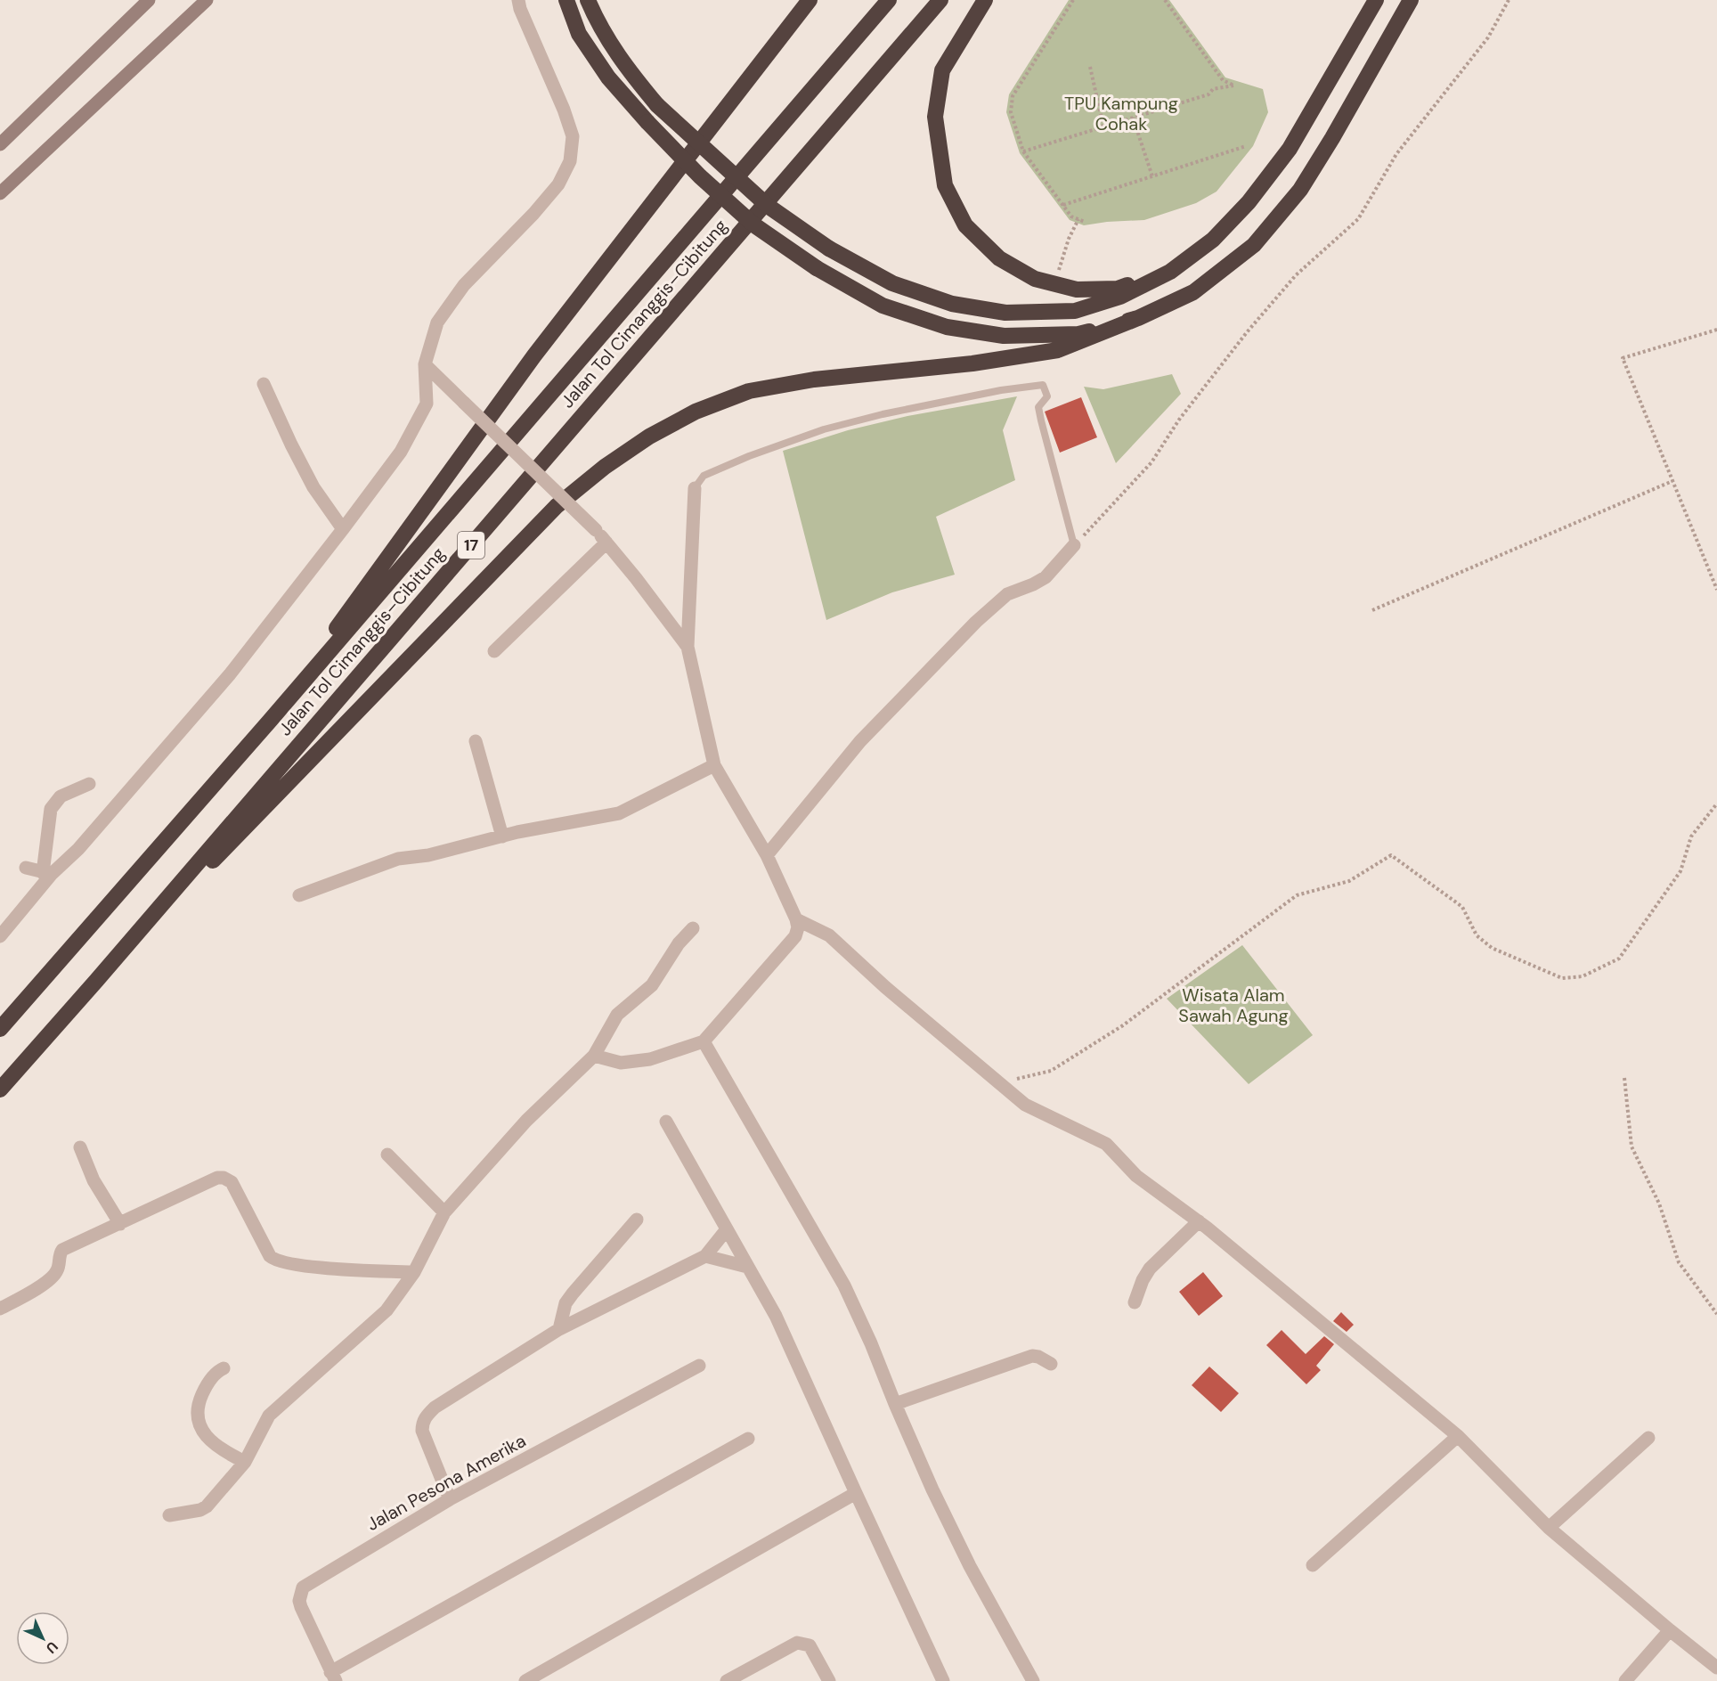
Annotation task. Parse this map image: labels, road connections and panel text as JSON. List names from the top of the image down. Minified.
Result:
{"streets":{"highway":["Jalan Tol Cimanggis–Cibitung","17"],"street":["Jalan Pesona Amerika"]},"parks":["TPU Kampung Cohak","Wisata Alam Sawah Agung"],"north":"bottom right"}
